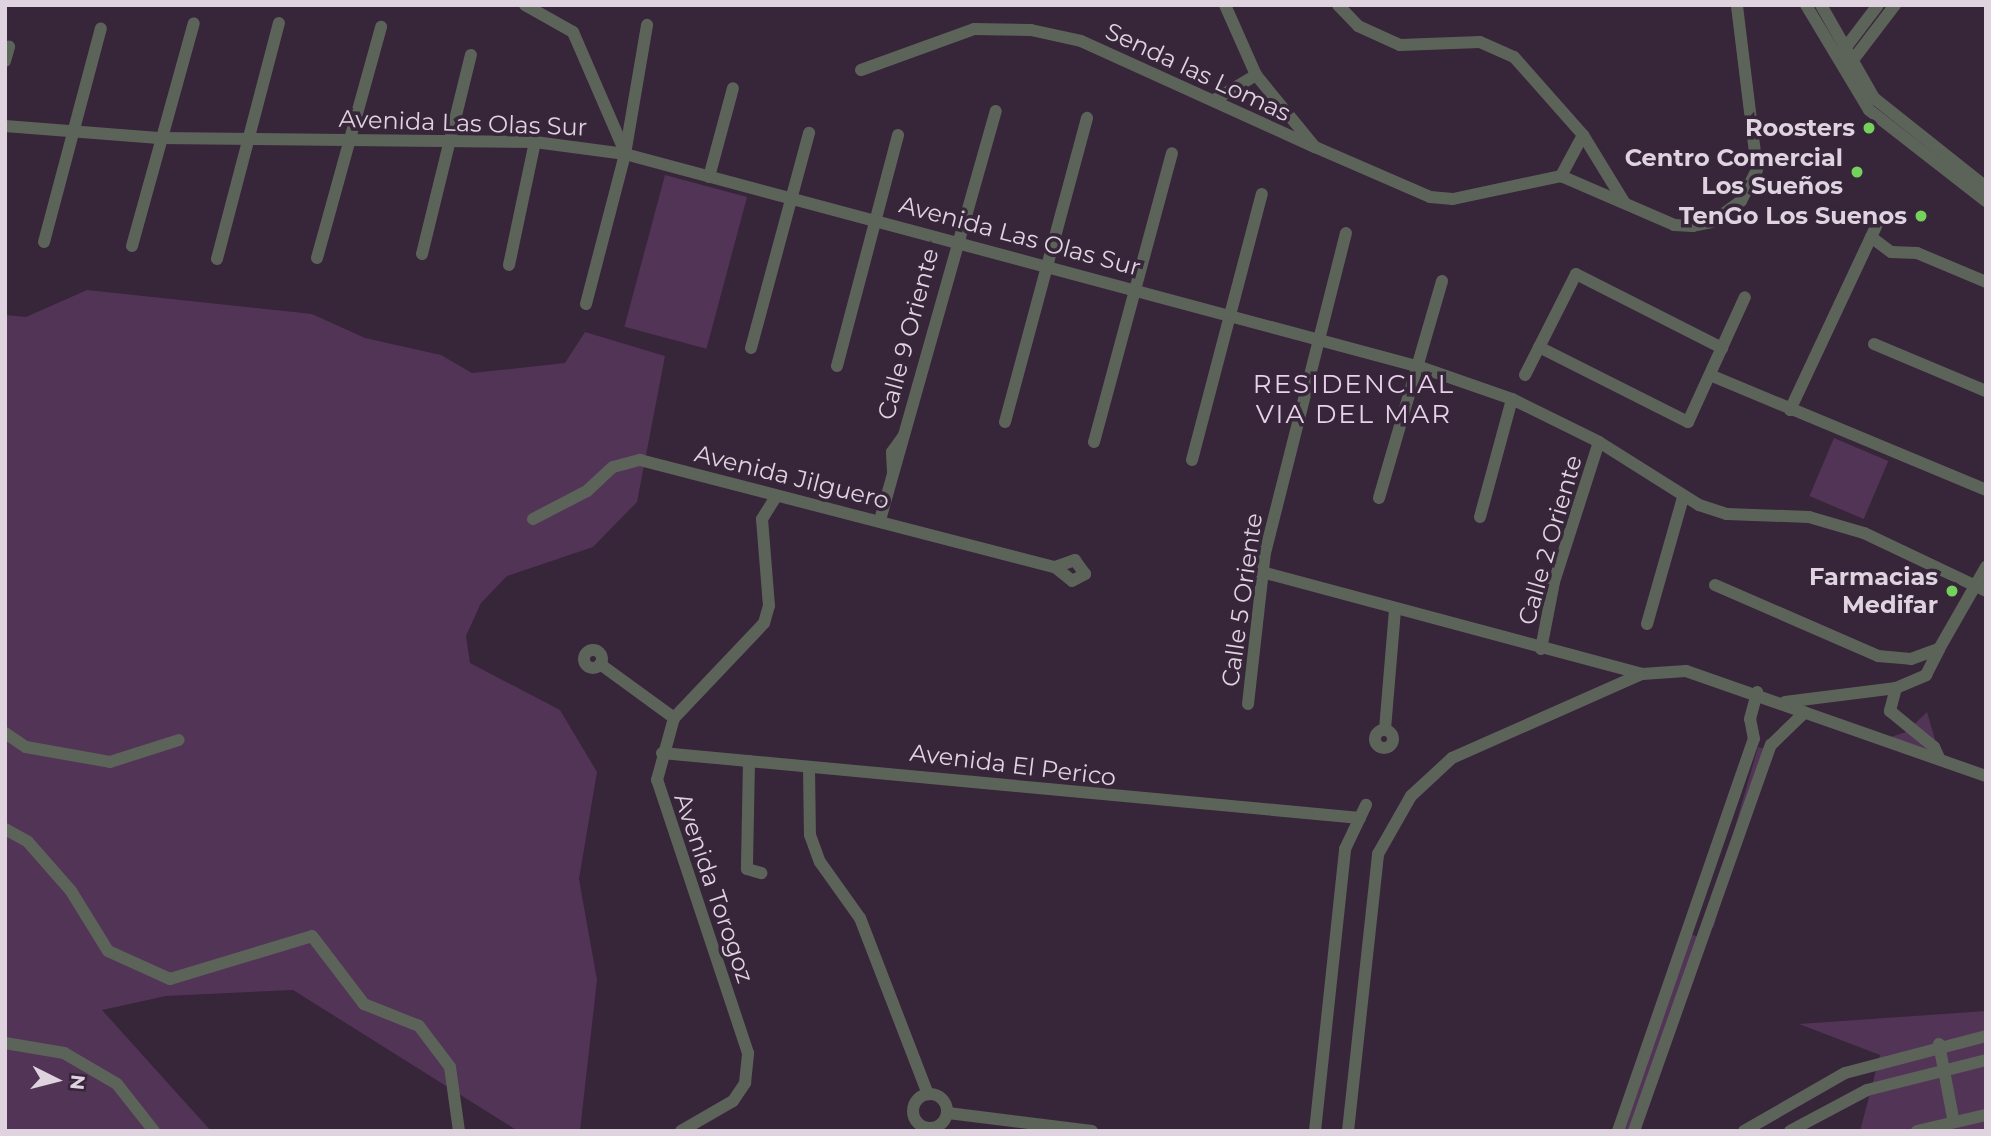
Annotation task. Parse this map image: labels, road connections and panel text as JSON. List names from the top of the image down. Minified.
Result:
{"streets":{"street":["Senda las Lomas","Avenida Las Olas Sur","Calle 9 Oriente","Avenida Jilguero","Calle 2 Oriente","Calle 5 Oriente","Avenida El Perico","Avenida Torogoz"]},"crossings":[["Avenida Las Olas Sur","Calle 9 Oriente"],["Avenida Las Olas Sur","Calle 2 Oriente"],["Avenida Las Olas Sur","Calle 5 Oriente"],["Calle 9 Oriente","Avenida Jilguero"],["Avenida Jilguero","Avenida Torogoz"],["Avenida El Perico","Avenida Torogoz"]],"districts":["RESIDENCIAL VIA DEL MAR"],"places":["Roosters","Centro Comercial Los Sueños","TenGo Los Suenos","Farmacias Medifar"],"north":"right"}
